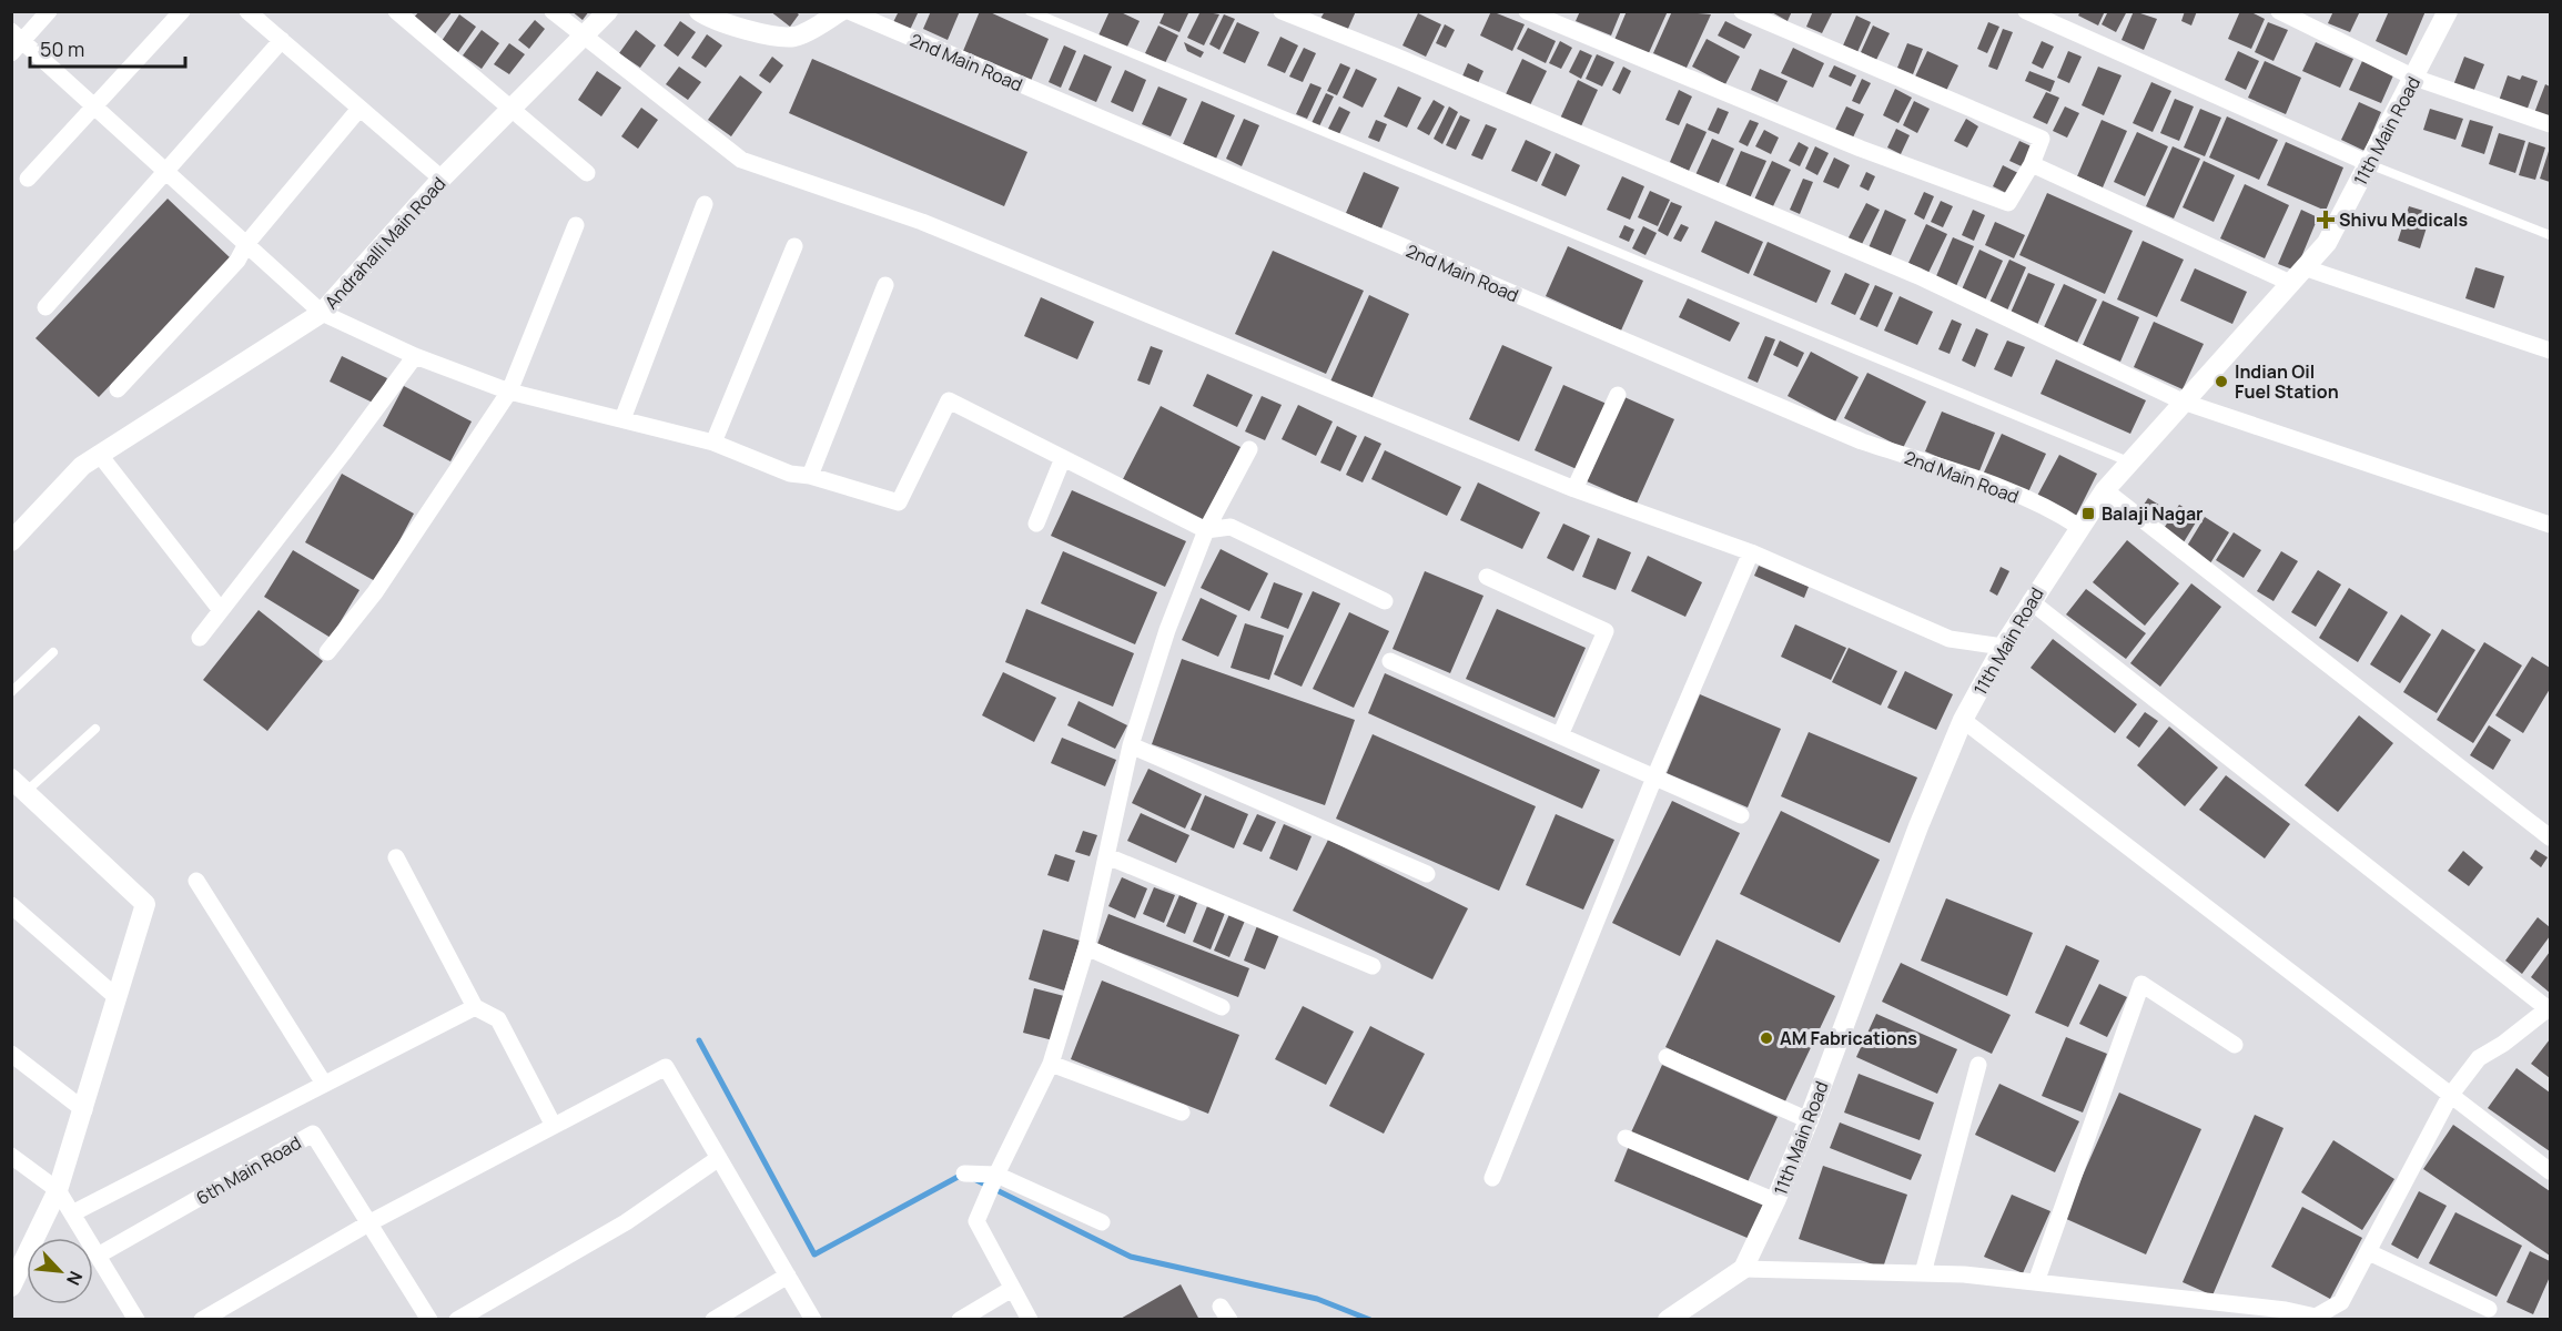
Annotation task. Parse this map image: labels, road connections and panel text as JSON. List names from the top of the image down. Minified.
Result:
{"streets":{"street":["2nd Main Road","11th Main Road","Andrahalli Main Road","6th Main Road"]},"crossings":[["2nd Main Road","11th Main Road"]],"places":{"health":["Shivu Medicals"],"other":["Indian Oil Fuel Station","AM Fabrications"],"transit":["Balaji Nagar"]},"scale_bar":"50 m","north":"bottom right"}
